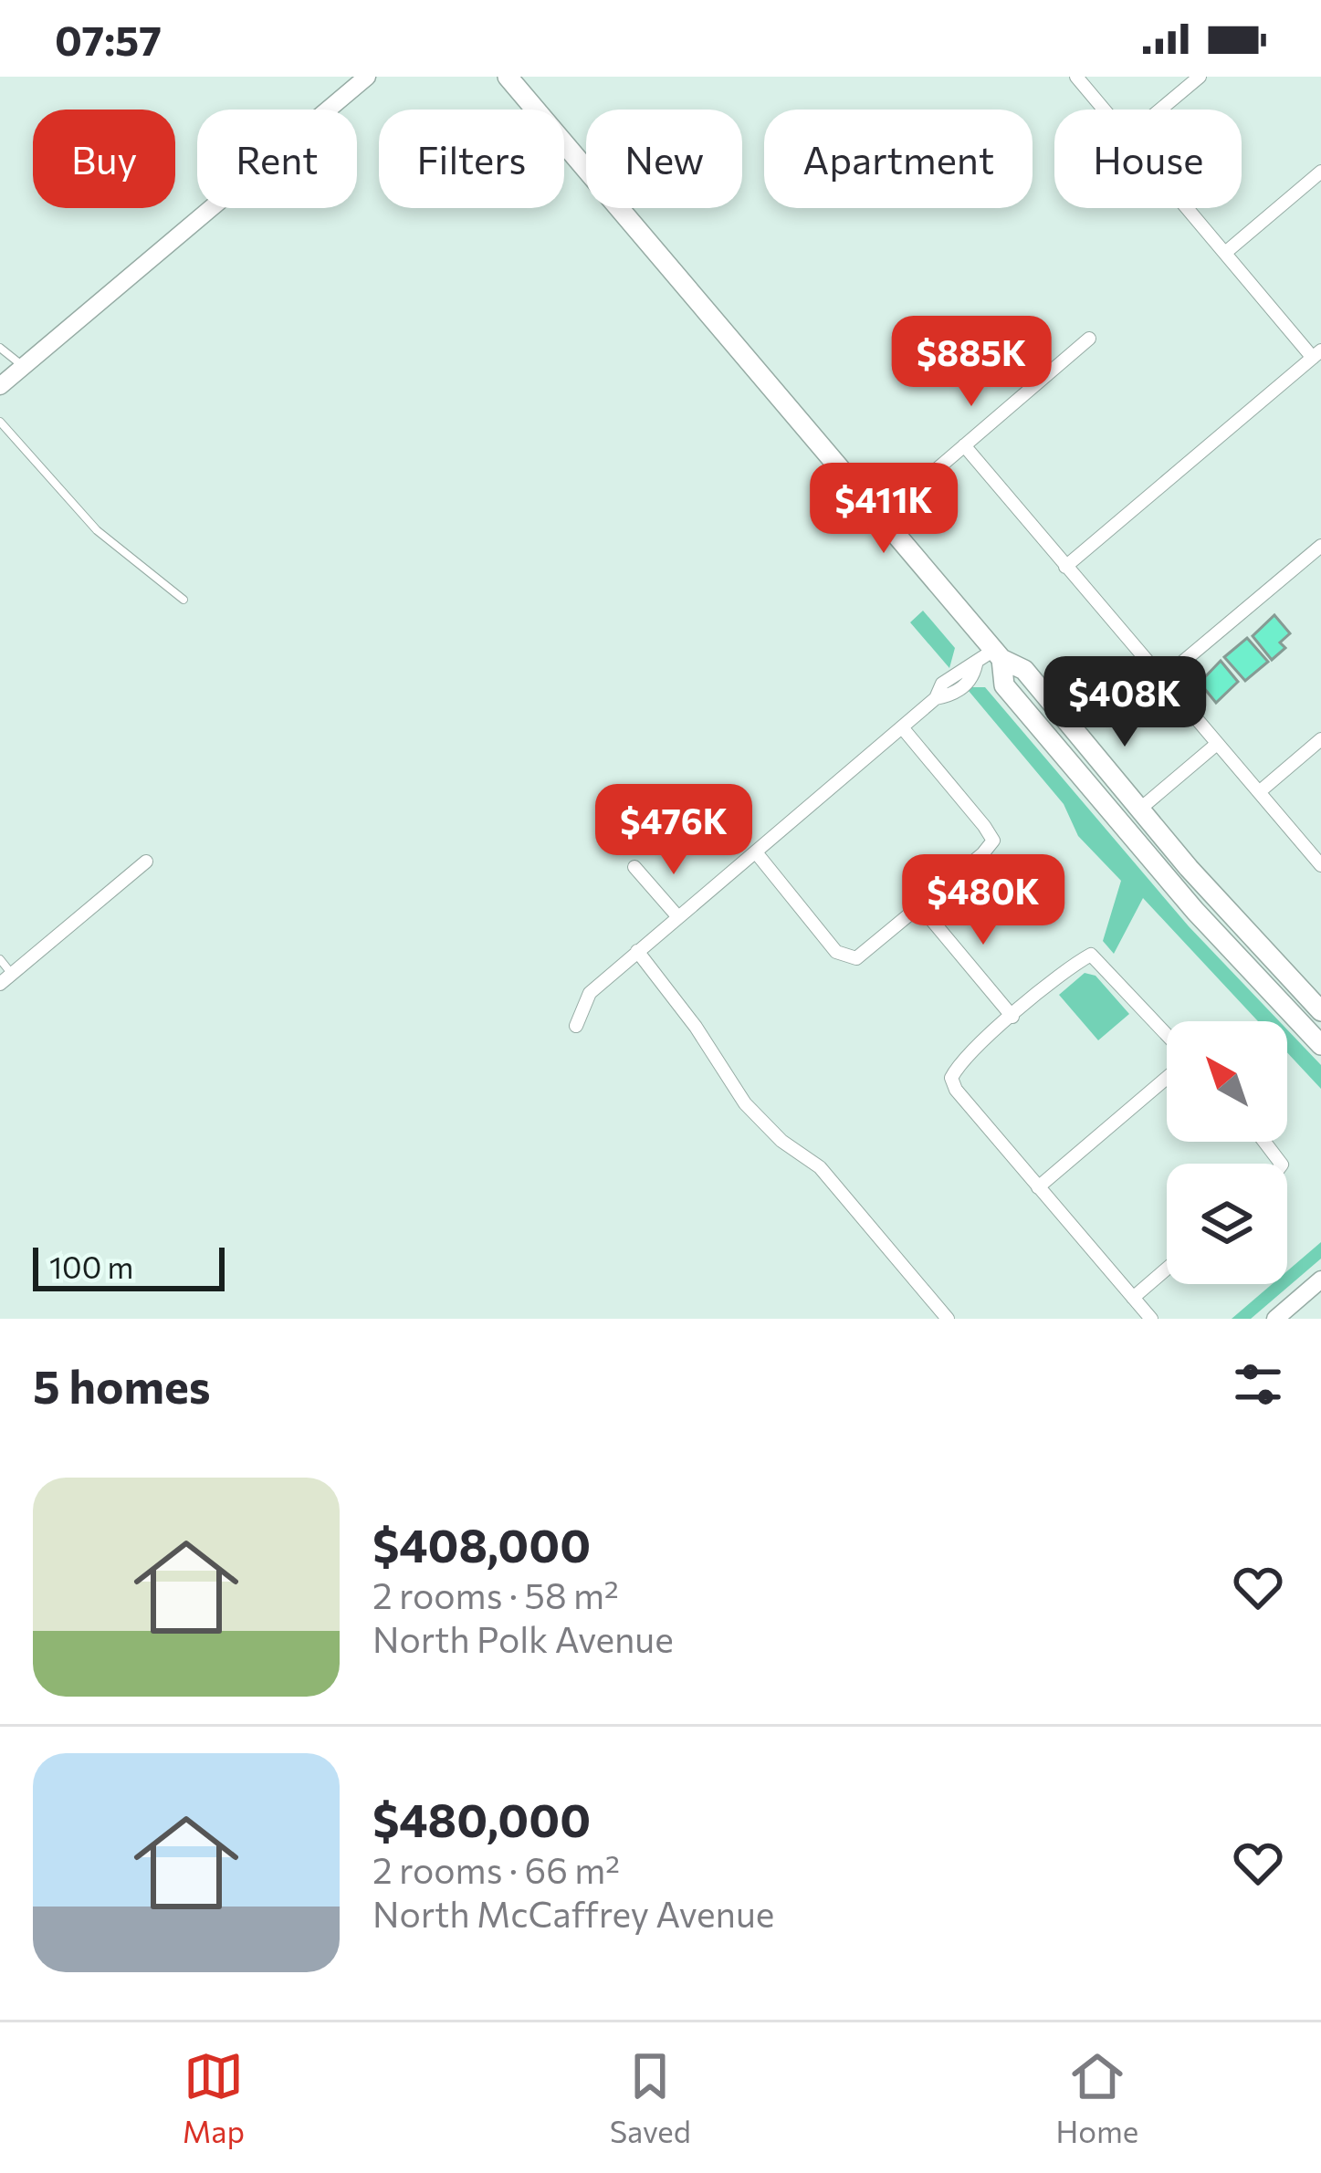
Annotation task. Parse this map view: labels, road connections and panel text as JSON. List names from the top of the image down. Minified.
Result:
{"scale_bar":"100 m","north":"top left","page":{"status":"07:57","chip":["Buy","Rent","Filters","New","Apartment","House"],"price":["$885K","$411K","$408K","$476K","$480K"],"scale":"100 m","heading":"5 homes","list":[{"name":"$408,000","note":"2 rooms · 58 m² · North Polk Avenue"},{"name":"$480,000","note":"2 rooms · 66 m² · North McCaffrey Avenue"}],"tabs":["Map","Saved","Home"]}}
